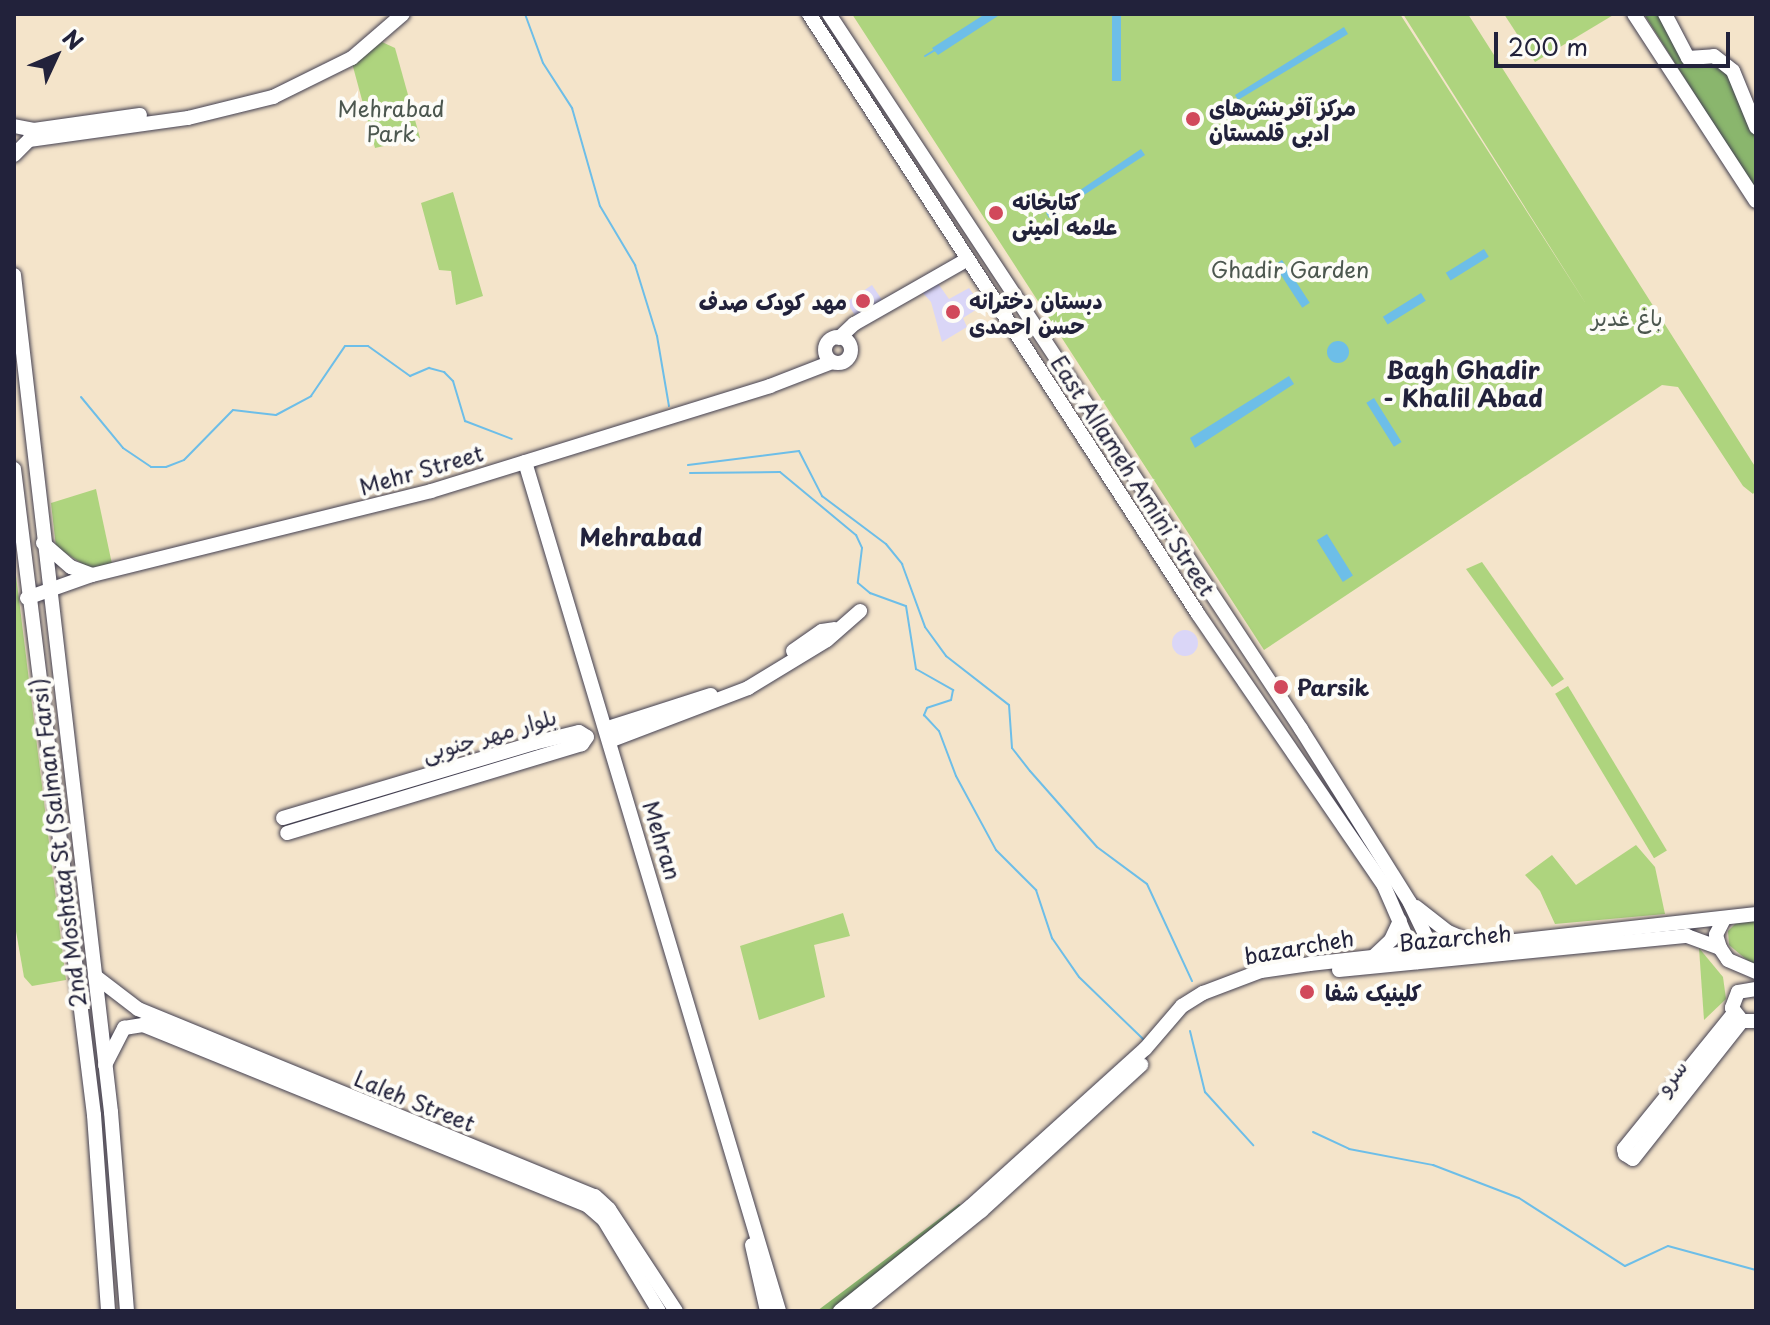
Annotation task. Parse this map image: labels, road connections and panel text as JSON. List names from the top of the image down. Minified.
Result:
{"streets":{"main road":["Mehr Street","East Allameh Amini Street","بلوار مهر جنوبی","Mehran","2nd Moshtaq St (Salman Farsi)","Bazarcheh","bazarcheh","سرو","Laleh Street"]},"crossings":[["Mehr Street","Mehran"],["Mehr Street","2nd Moshtaq St (Salman Farsi)"],["East Allameh Amini Street","Bazarcheh"],["East Allameh Amini Street","bazarcheh"],["2nd Moshtaq St (Salman Farsi)","Laleh Street"],["Bazarcheh","bazarcheh"]],"districts":["Bagh Ghadir - Khalil Abad","Mehrabad"],"parks":["Mehrabad Park","Ghadir Garden","باغ غدیر"],"places":["مرکز آفرینش‌های ادبی قلمستان","کتابخانه علامه امینی","مهد کودک صدف","دبستان دخترانه حسن احمدی","Parsik","کلینیک شفا"],"scale_bar":"200 m","north":"top right"}
